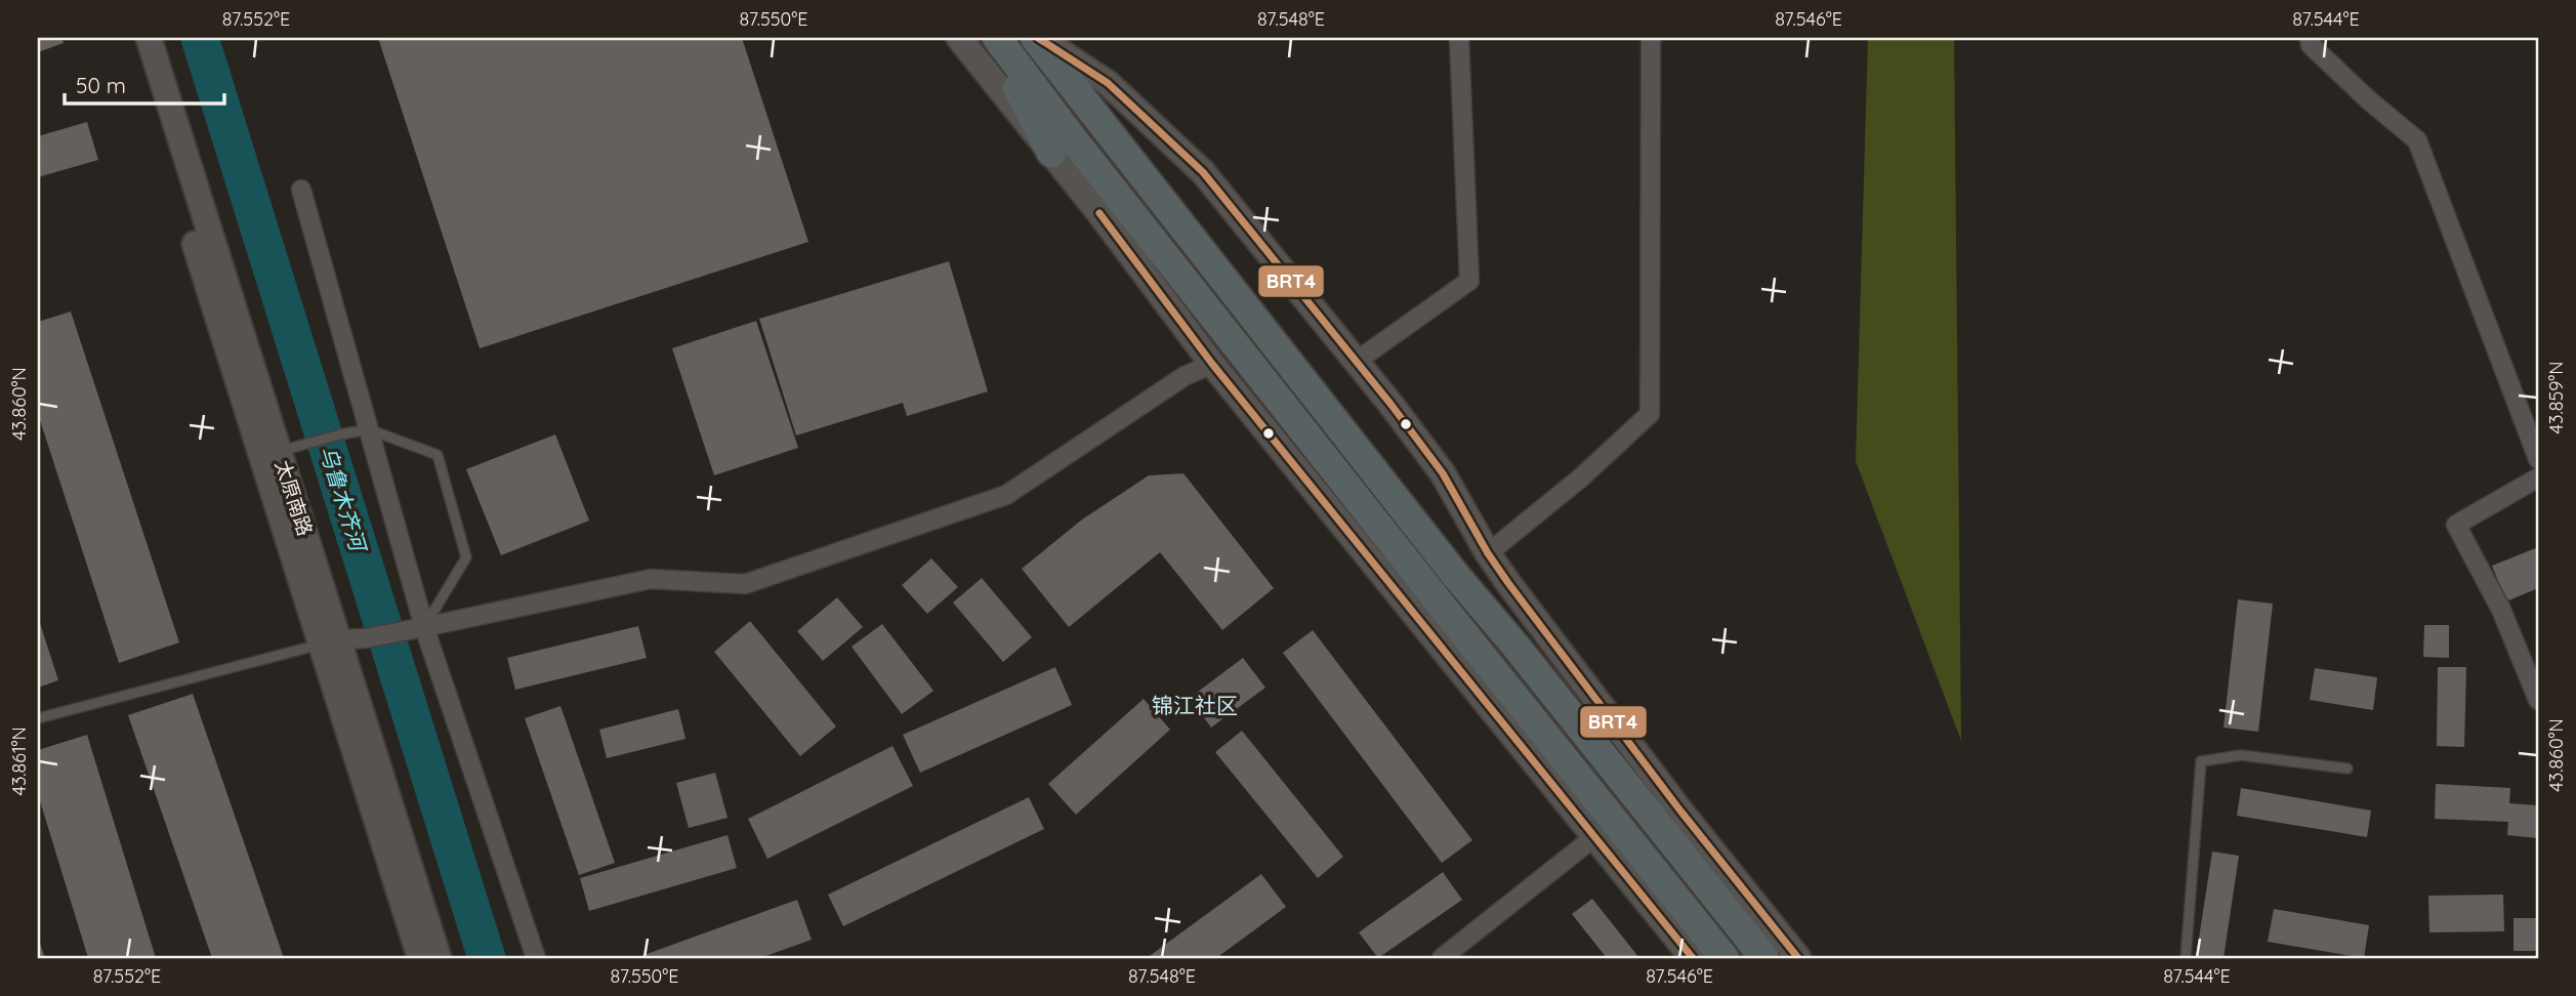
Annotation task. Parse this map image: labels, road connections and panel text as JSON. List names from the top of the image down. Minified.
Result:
{"streets":{"main road":["太原南路"]},"districts":["锦江社区"],"water":["乌鲁木齐河"],"lines":["transit line BRT4"],"scale_bar":"50 m","coordinates":["87.552°E","87.550°E","87.548°E","87.546°E","87.544°E","43.859°N","43.860°N","43.861°N"]}
